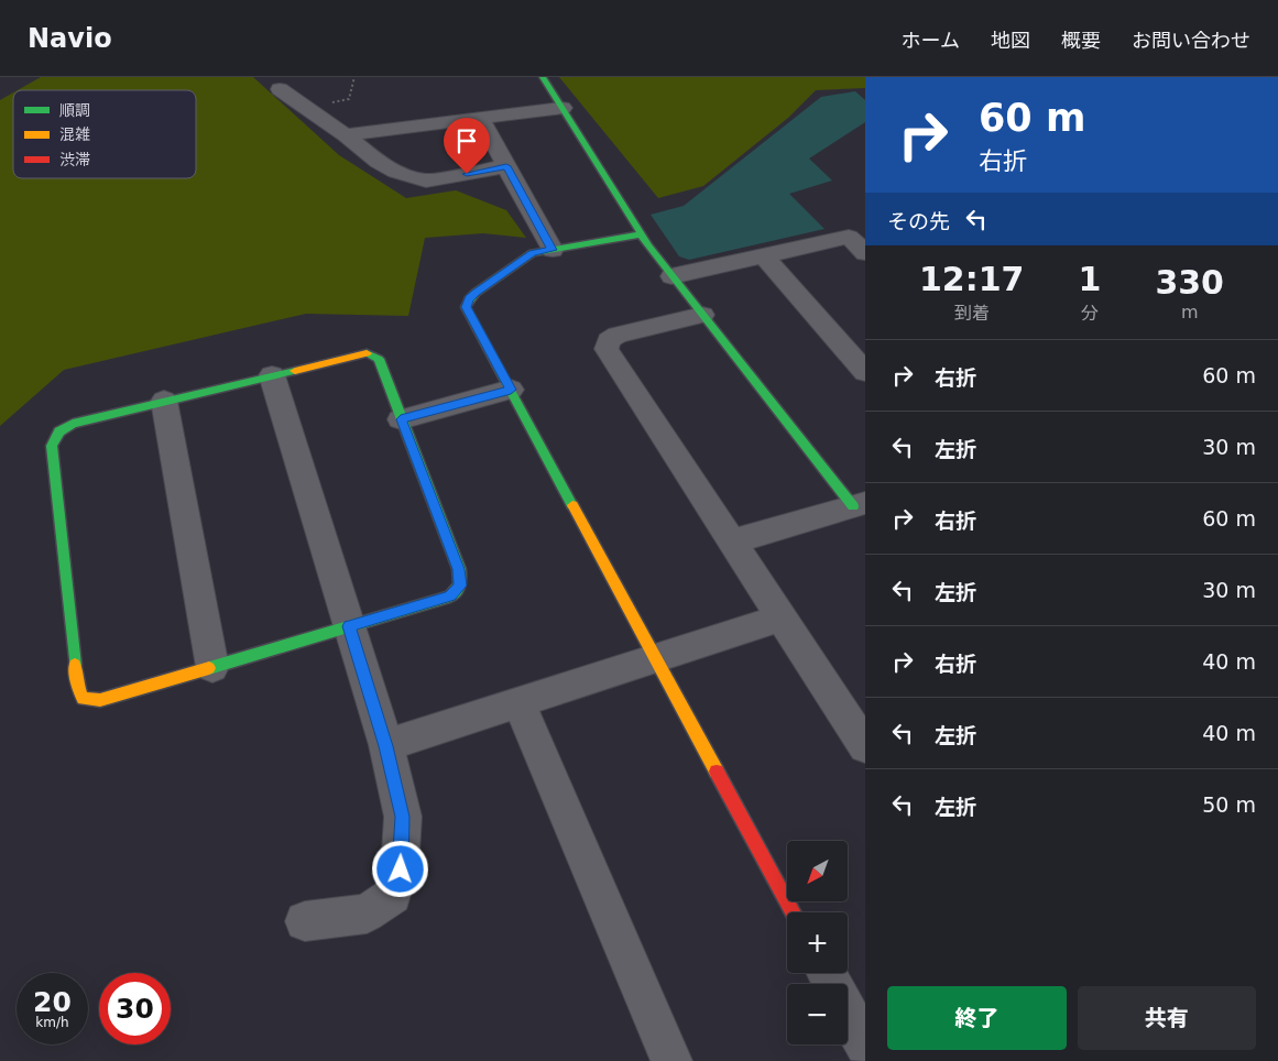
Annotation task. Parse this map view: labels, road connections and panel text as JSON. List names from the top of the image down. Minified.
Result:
{"legend":["順調","混雑","渋滞"],"north":"bottom left","page":{"header":"Navio","nav":["ホーム","地図","概要","お問い合わせ"],"turn":["60 m","右折"],"then":"その先","eta":["12:17","到着","1","分","330","m"],"list":[{"name":"右折","value":"60 m"},{"name":"左折","value":"30 m"},{"name":"右折","value":"60 m"},{"name":"左折","value":"30 m"},{"name":"右折","value":"40 m"},{"name":"左折","value":"40 m"},{"name":"左折","value":"50 m"}],"map_buttons":["+","−"],"speed":"20 km/h","limit":"30","buttons":["終了","共有"]}}
